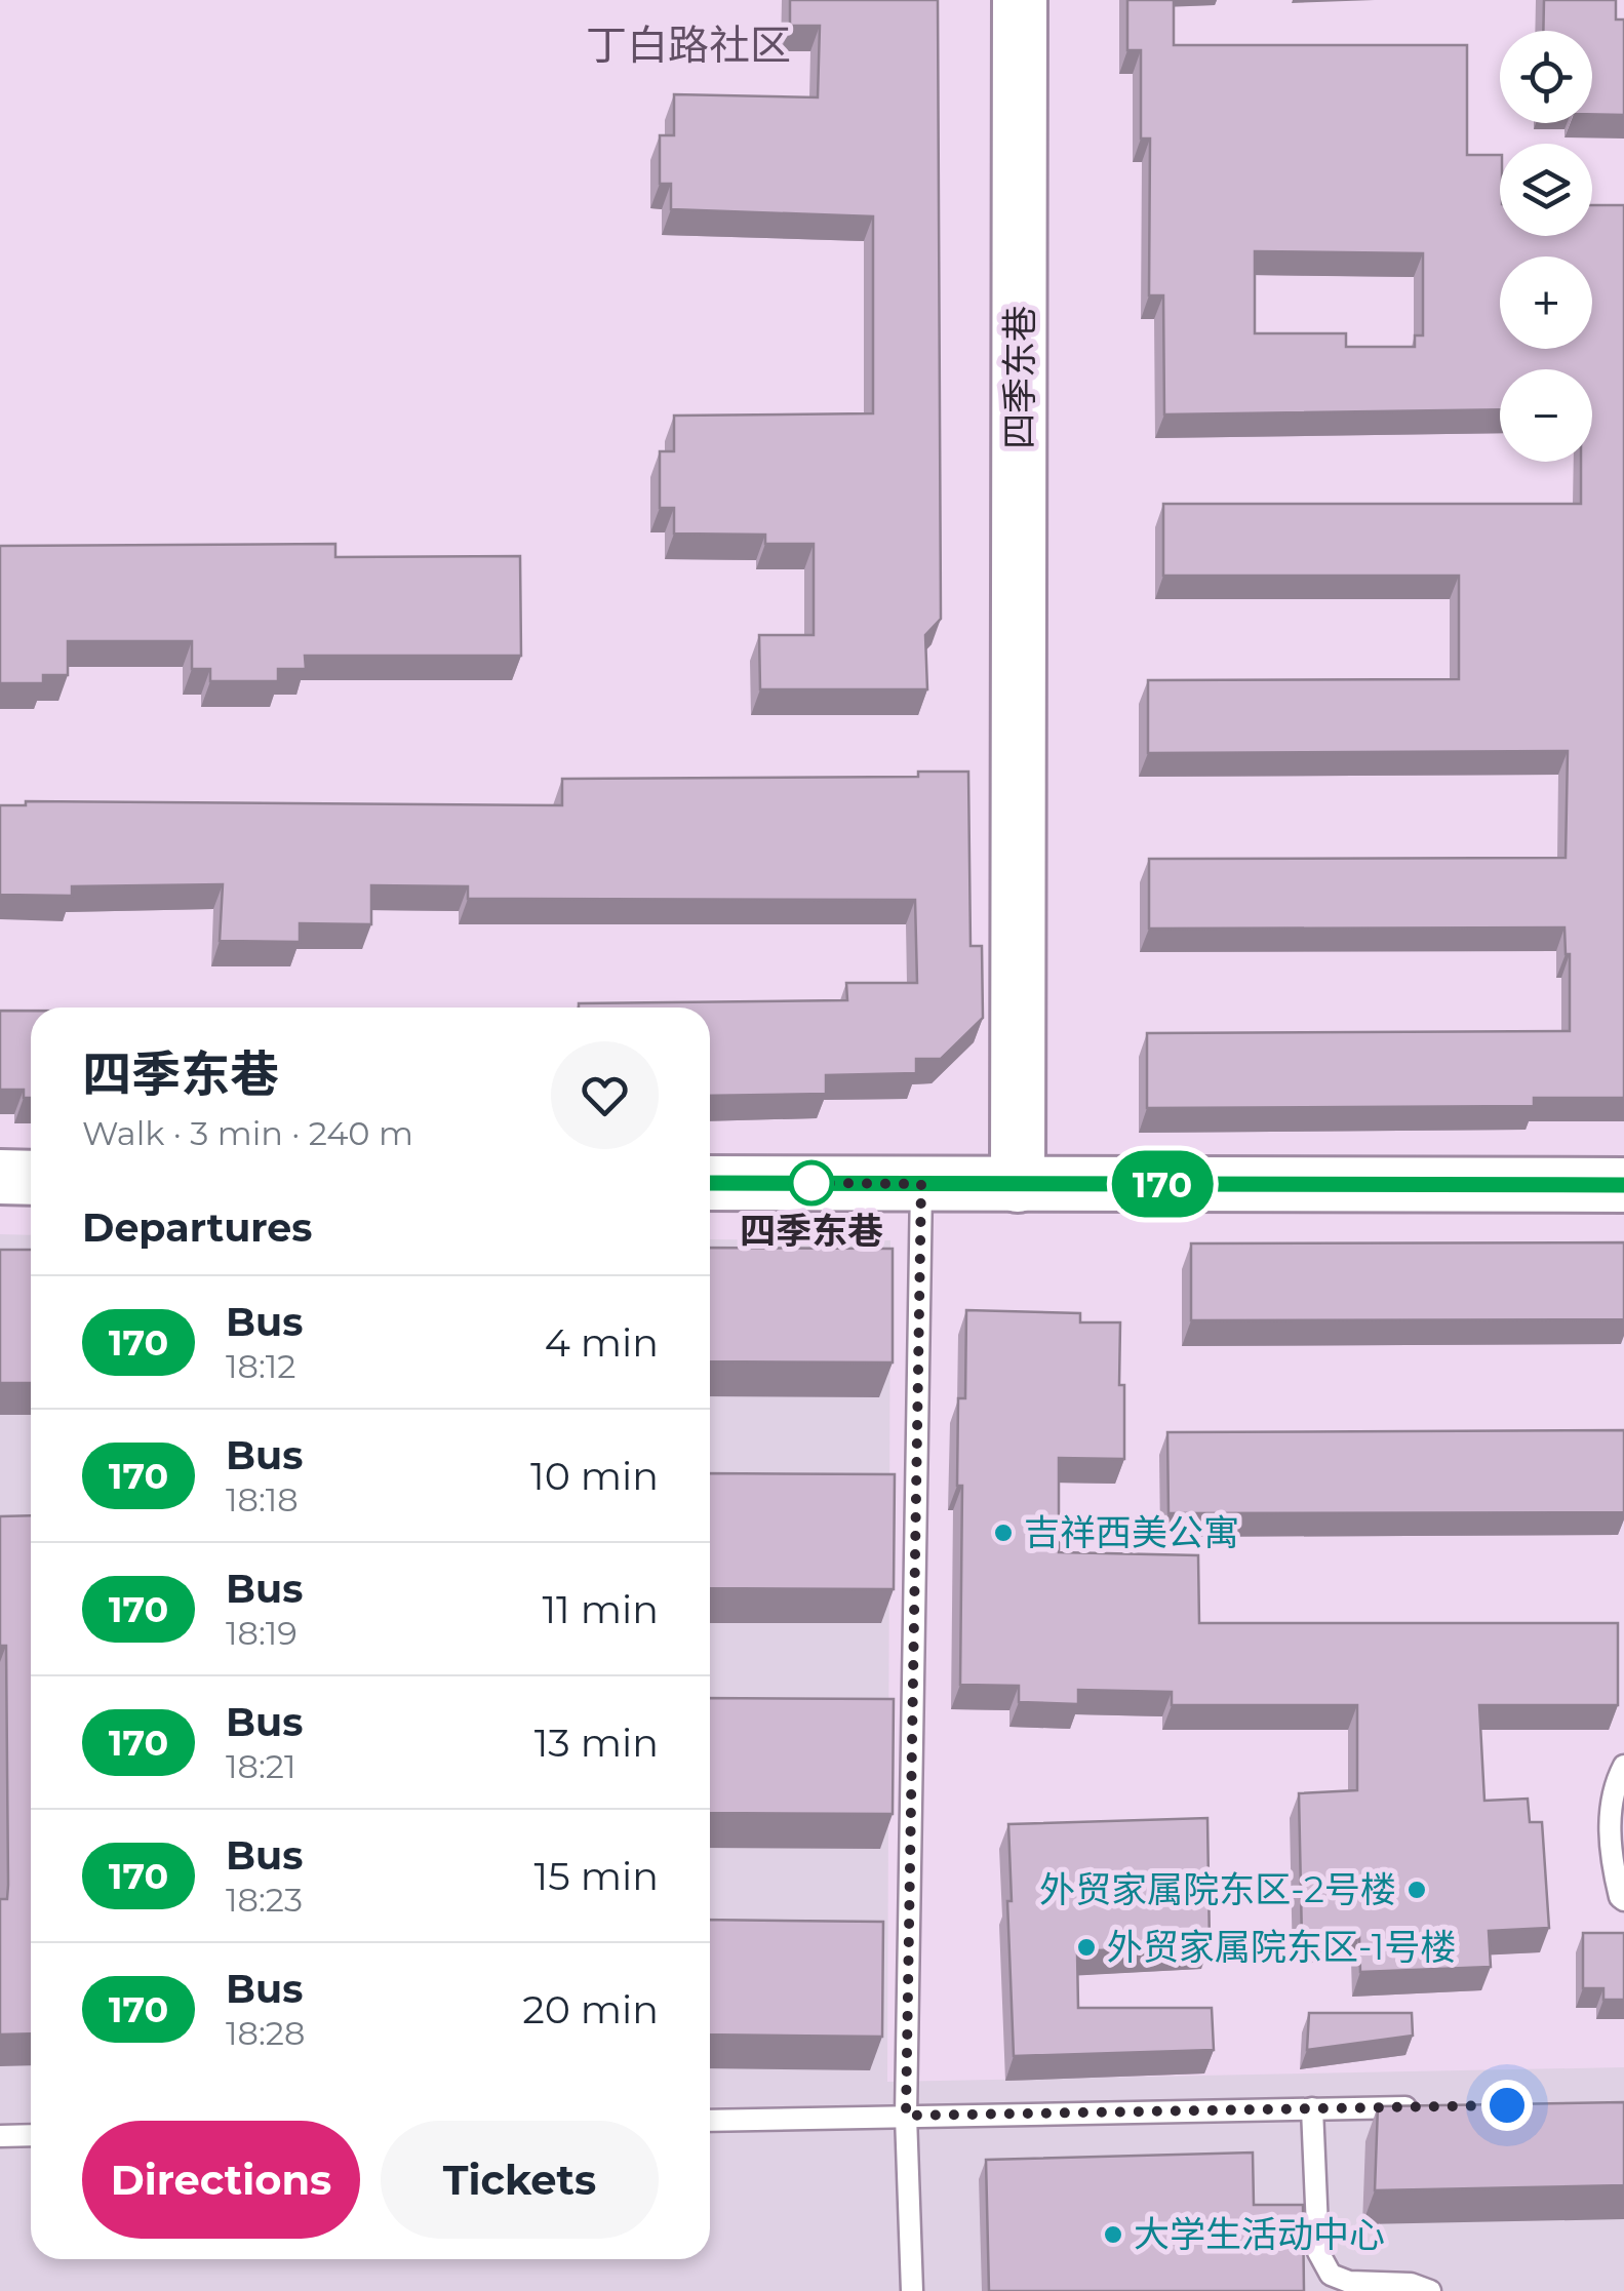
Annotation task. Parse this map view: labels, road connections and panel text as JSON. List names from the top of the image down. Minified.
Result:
{"streets":{"street":["四季东巷"]},"districts":["丁白路社区"],"places":["四季东巷","吉祥西美公寓","外贸家属院东区-2号楼","外贸家属院东区-1号楼","大学生活动中心"],"lines":["bus line 170"],"page":{"on_map":"170","map_buttons":["+","−"],"heading":[["四季东巷","Walk · 3 min · 240 m"],"Departures"],"list":[{"mark":"170","name":"Bus","note":"18:12","value":"4 min"},{"mark":"170","name":"Bus","note":"18:18","value":"10 min"},{"mark":"170","name":"Bus","note":"18:19","value":"11 min"},{"mark":"170","name":"Bus","note":"18:21","value":"13 min"},{"mark":"170","name":"Bus","note":"18:23","value":"15 min"},{"mark":"170","name":"Bus","note":"18:28","value":"20 min"}],"buttons":["Directions","Tickets"]}}
